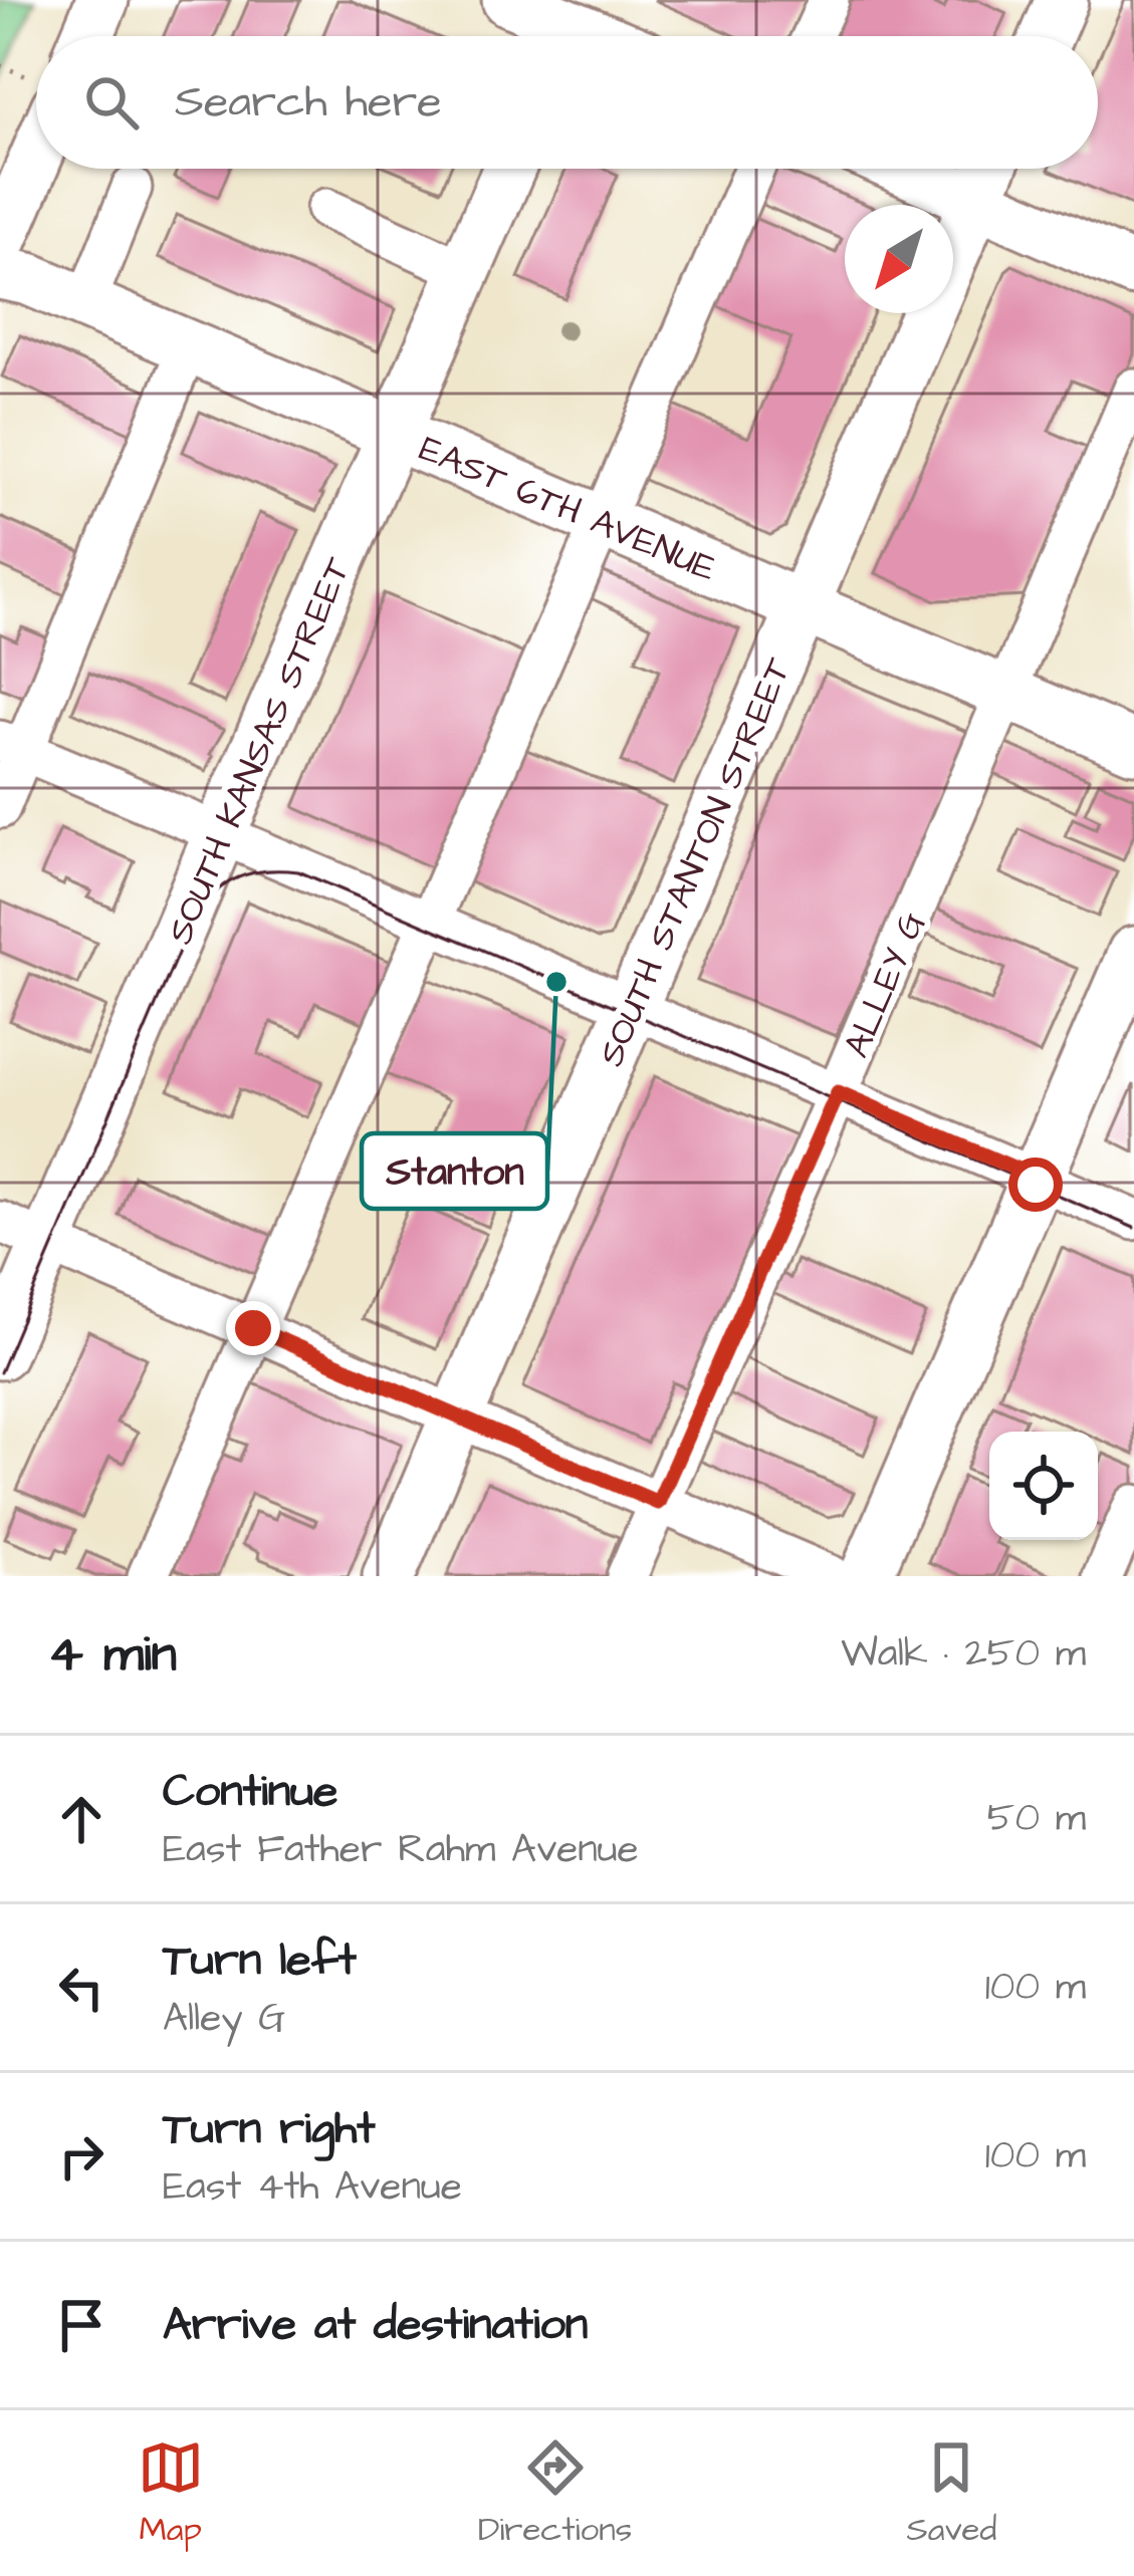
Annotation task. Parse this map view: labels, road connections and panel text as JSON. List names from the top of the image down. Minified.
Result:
{"streets":{"main road":["EAST 6TH AVENUE","SOUTH KANSAS STREET","SOUTH STANTON STREET"],"street":["ALLEY G"]},"crossings":[["EAST 6TH AVENUE","SOUTH KANSAS STREET"],["EAST 6TH AVENUE","SOUTH STANTON STREET"],["EAST 6TH AVENUE","ALLEY G"]],"places":["Stanton"],"north":"bottom left","page":{"search":"Search here","heading":["4 min","Walk · 250 m"],"list":[["Continue","East Father Rahm Avenue","50 m"],["Turn left","Alley G","100 m"],["Turn right","East 4th Avenue","100 m"],"Arrive at destination"],"nav":["Map","Directions","Saved"]}}
